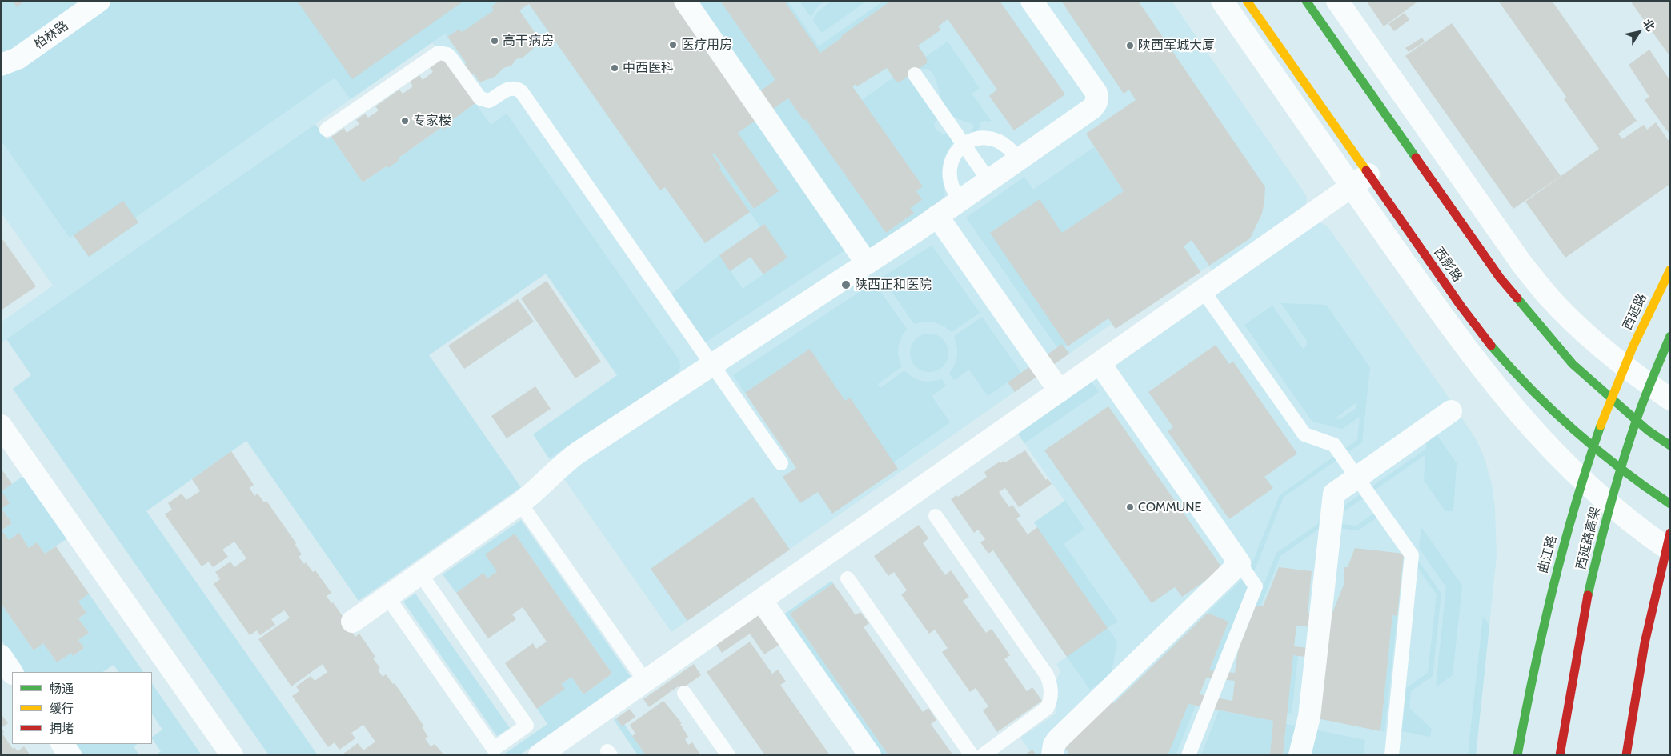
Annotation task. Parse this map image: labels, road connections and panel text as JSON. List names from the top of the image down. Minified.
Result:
{"streets":{"main road":["西影路","西延路","西延路高架","曲江路"],"street":["柏林路"]},"crossings":[["西影路","曲江路"],["西延路","曲江路"]],"places":["高干病房","医疗用房","陕西军城大厦","中西医科","专家楼","陕西正和医院","COMMUNE"],"legend":["畅通","缓行","拥堵"],"north":"top right"}
